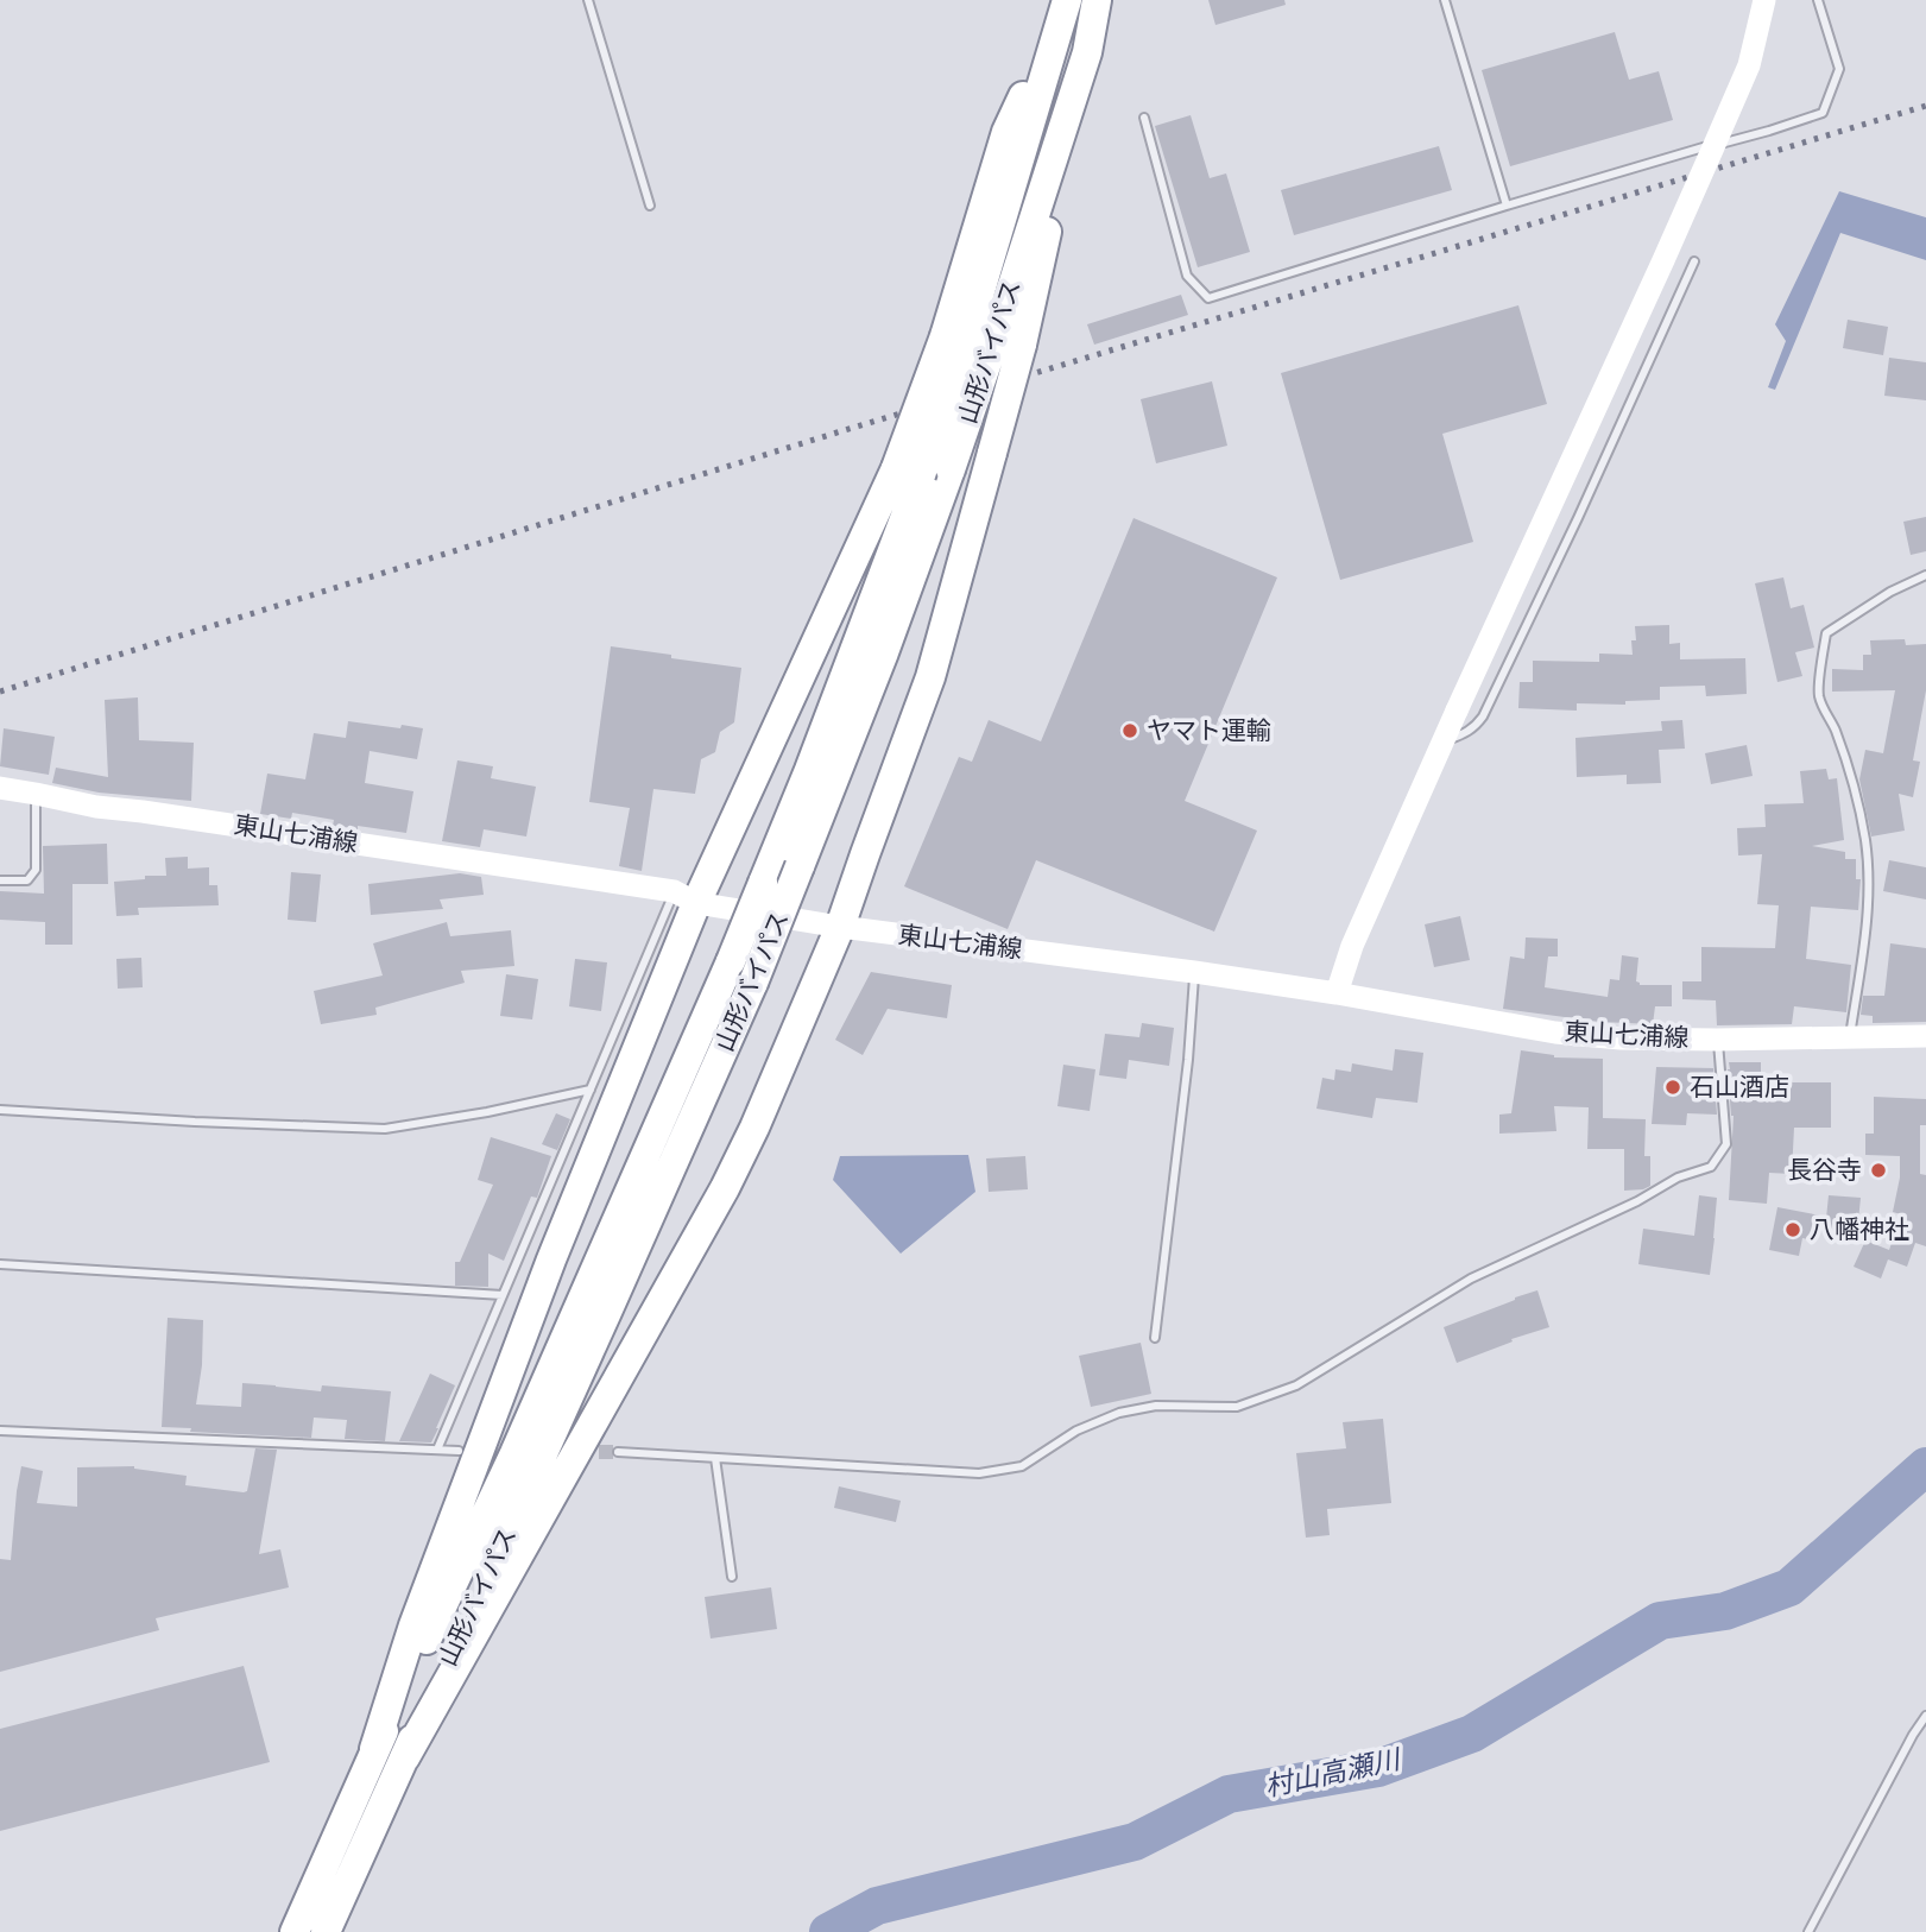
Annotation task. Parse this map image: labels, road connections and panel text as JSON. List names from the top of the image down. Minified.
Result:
{"streets":{"highway":["山形バイパス"],"main road":["東山七浦線"]},"water":["村山高瀬川"],"places":["ヤマト運輸","石山酒店","長谷寺","八幡神社"]}
